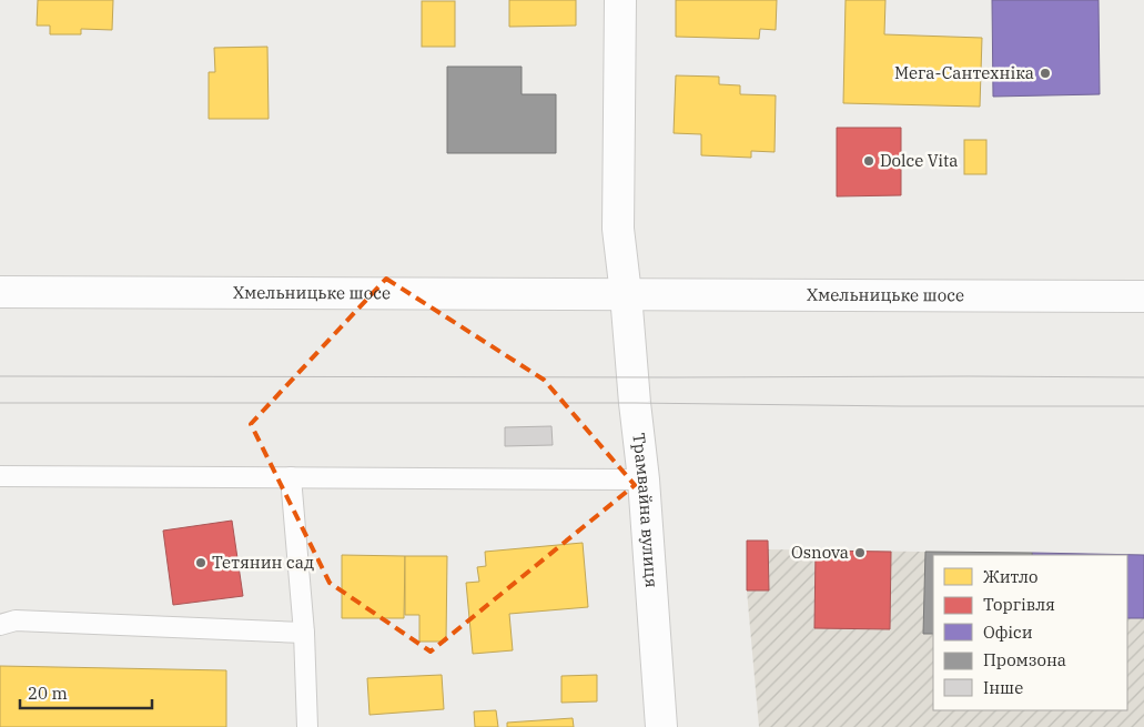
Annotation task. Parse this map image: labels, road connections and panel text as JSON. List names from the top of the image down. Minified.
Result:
{"streets":{"main road":["Хмельницьке шосе","Трамвайна вулиця"]},"crossings":[["Хмельницьке шосе","Трамвайна вулиця"]],"places":["Мега-Сантехніка","Dolce Vita","Osnova","Тетянин сад"],"legend":["Житло","Торгівля","Офіси","Промзона","Інше"],"scale_bar":"20 m"}
